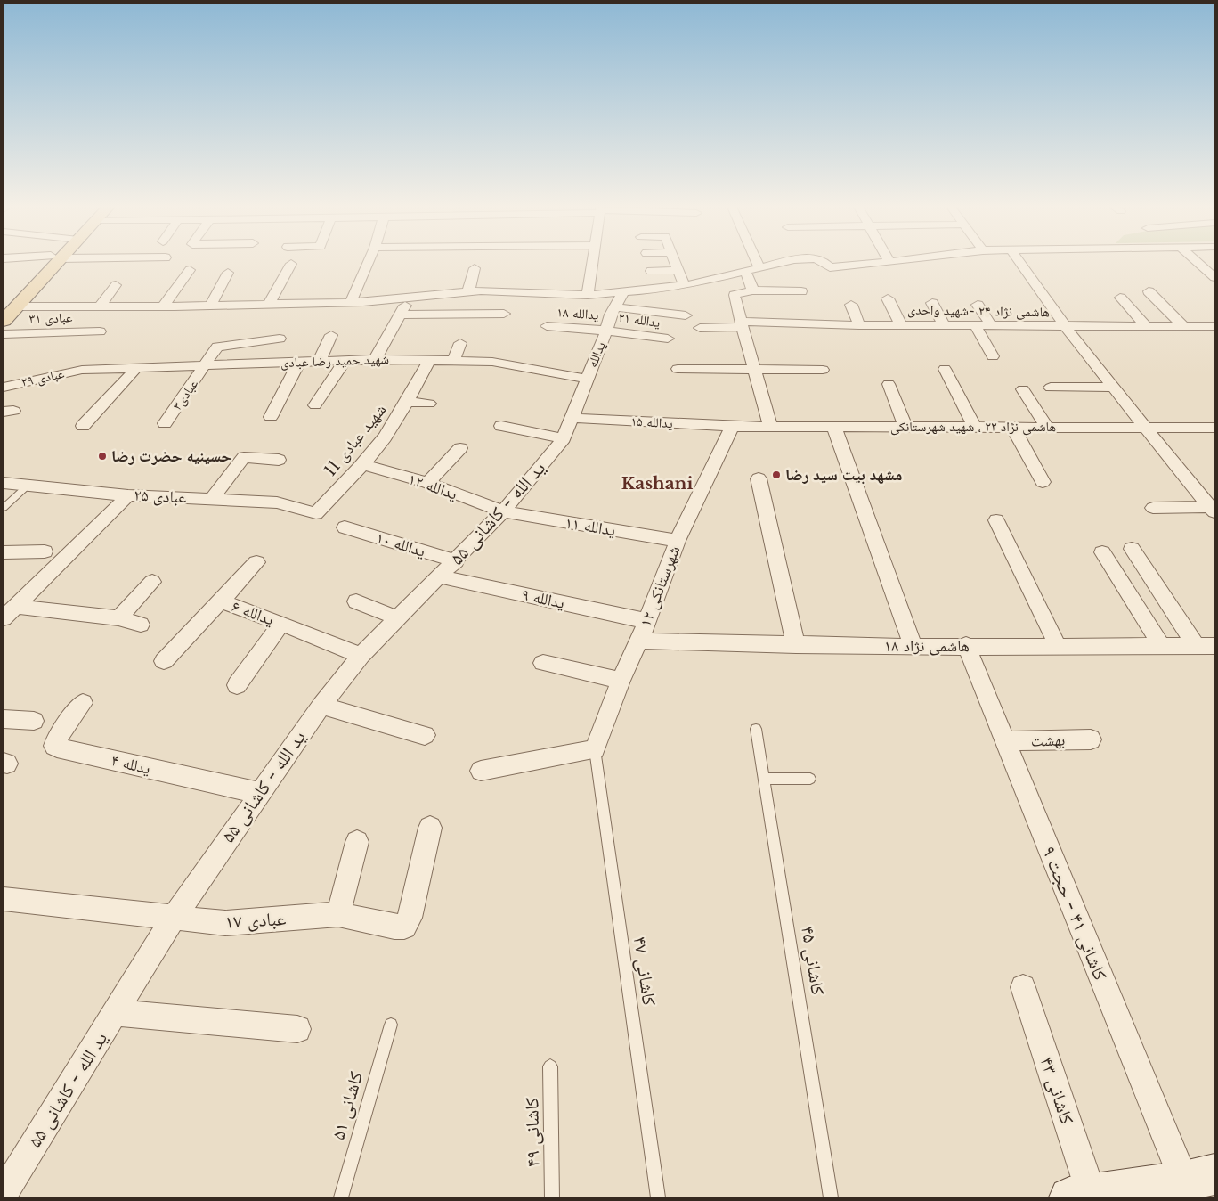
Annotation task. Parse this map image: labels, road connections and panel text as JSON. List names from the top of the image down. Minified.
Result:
{"streets":{"street":["هاشمی نژاد ۲۴ -شهید واحدی","یدالله ۱۸","عبادی ۳۱","یدالله ۲۱","یدالله","شهید حمید رضا عبادی","عبادی ۲۹","عبادی۳","یدالله ۱۵","هاشمی نژاد ۲۲ ، شهید شهرستانکی","شهید عبادی 11","یدالله ۱۲","عبادی ۲۵","ید الله - کاشانی ۵۵","یدالله ۱۱","یدالله ۱۰","شهرستانکی ۱۲","یدالله ۹","یدالله ۶","هاشمی نژاد ۱۸","بهشت","یدلله ۴","کاشانی ۴۱ - حجت ۹","عبادی ۱۷","کاشانی ۴۳"],"lane":["کاشانی ۴۵","کاشانی ۴۷","کاشانی ۵۱","کاشانی ۴۹"]},"crossings":[["یدالله ۱۸","یدالله ۲۱"],["یدالله ۱۸","یدالله"],["یدالله ۲۱","یدالله"],["یدالله","شهید حمید رضا عبادی"],["یدالله","یدالله ۱۵"],["یدالله","ید الله - کاشانی ۵۵"],["شهید حمید رضا عبادی","عبادی ۲۹"],["شهید حمید رضا عبادی","عبادی۳"],["شهید حمید رضا عبادی","شهید عبادی 11"],["یدالله ۱۵","هاشمی نژاد ۲۲ ، شهید شهرستانکی"],["یدالله ۱۵","ید الله - کاشانی ۵۵"],["یدالله ۱۵","شهرستانکی ۱۲"],["هاشمی نژاد ۲۲ ، شهید شهرستانکی","شهرستانکی ۱۲"],["شهید عبادی 11","یدالله ۱۲"],["شهید عبادی 11","عبادی ۲۵"],["یدالله ۱۲","ید الله - کاشانی ۵۵"],["یدالله ۱۲","یدالله ۱۱"],["ید الله - کاشانی ۵۵","یدالله ۱۱"],["ید الله - کاشانی ۵۵","یدالله ۱۰"],["ید الله - کاشانی ۵۵","یدالله ۹"],["ید الله - کاشانی ۵۵","یدالله ۶"],["ید الله - کاشانی ۵۵","یدلله ۴"],["ید الله - کاشانی ۵۵","عبادی ۱۷"],["یدالله ۱۱","شهرستانکی ۱۲"],["شهرستانکی ۱۲","یدالله ۹"],["شهرستانکی ۱۲","هاشمی نژاد ۱۸"],["شهرستانکی ۱۲","کاشانی ۴۷"],["هاشمی نژاد ۱۸","کاشانی ۴۱ - حجت ۹"],["بهشت","کاشانی ۴۱ - حجت ۹"]],"districts":["Kashani"],"places":["حسینیه حضرت رضا","مشهد بيت سيد رضا"]}
